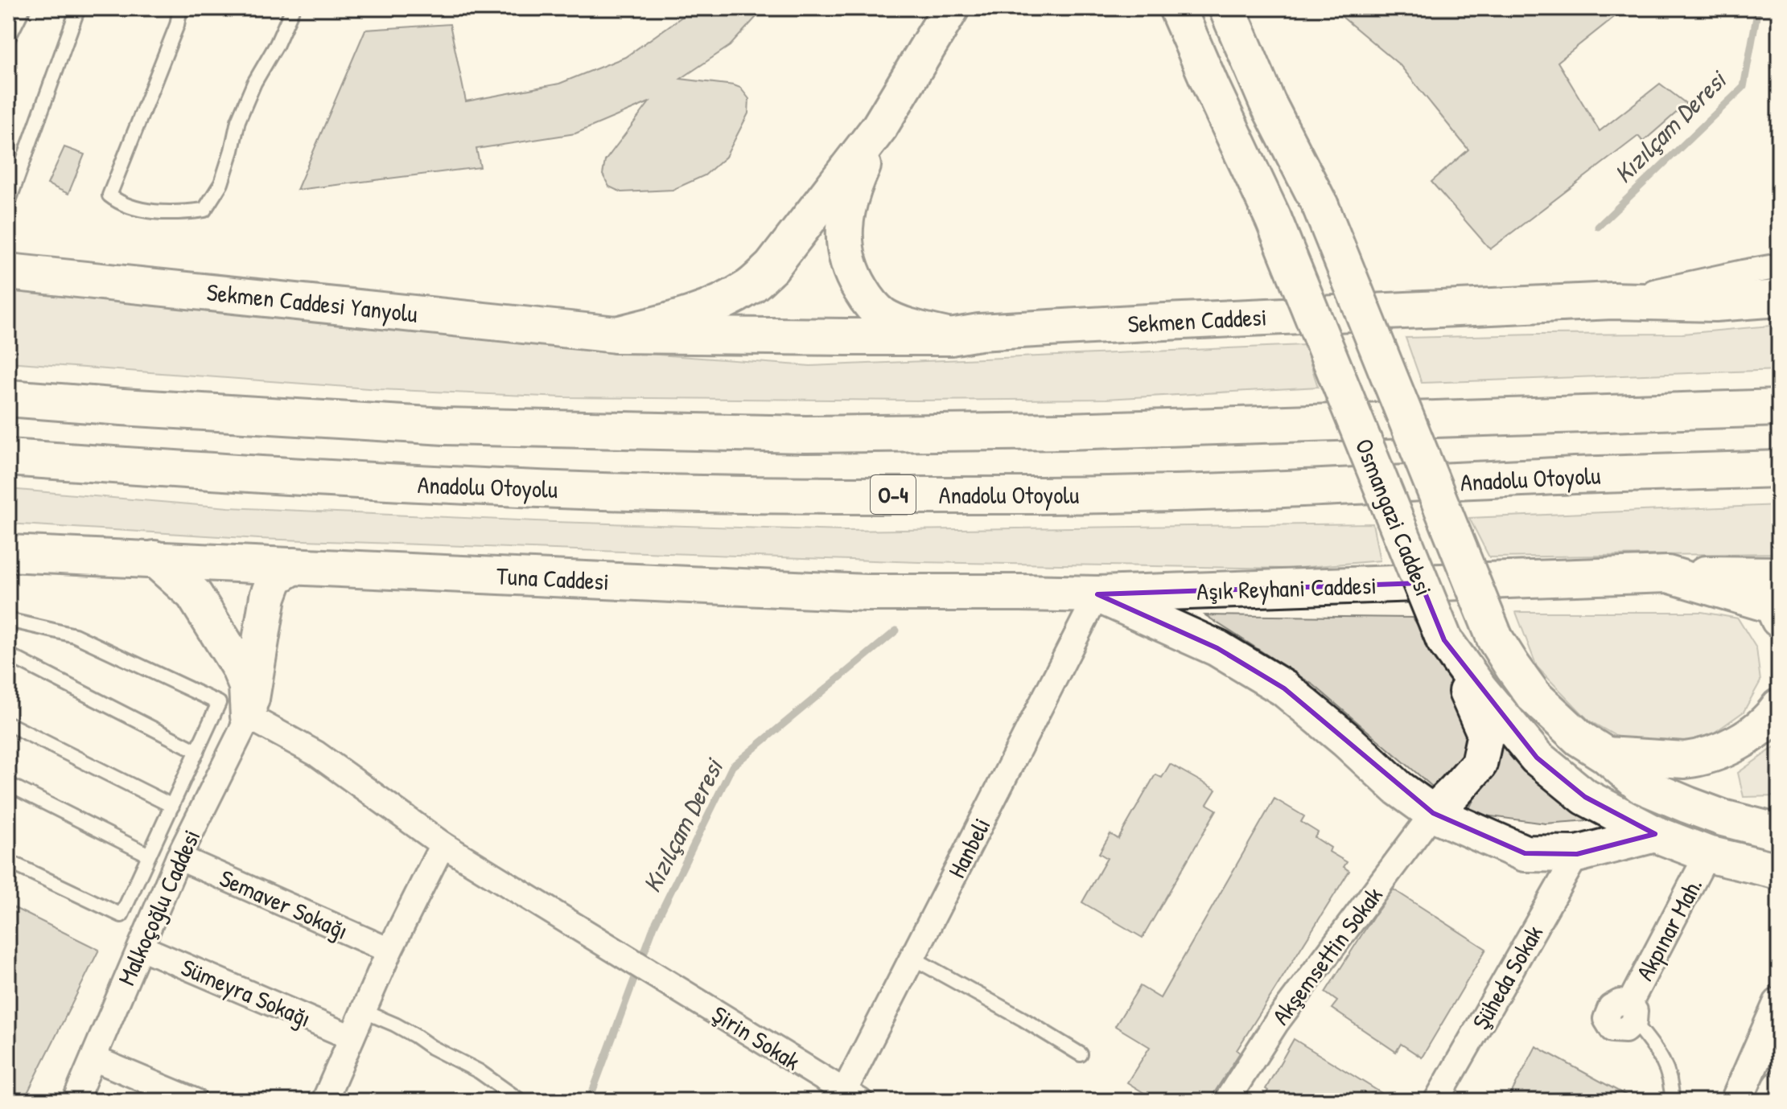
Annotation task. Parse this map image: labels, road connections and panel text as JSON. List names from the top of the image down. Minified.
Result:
{"streets":{"main road":["Sekmen Caddesi Yanyolu","Sekmen Caddesi","Anadolu Otoyolu","O-4","Osmangazi Caddesi","Tuna Caddesi","Aşık Reyhani Caddesi"],"street":["Hanbeli","Semaver Sokağı","Malkoçoğlu Caddesi","Akpınar Mah.","Akşemsettin Sokak","Şüheda Sokak","Sümeyra Sokağı","Şirin Sokak"]},"crossings":[["Sekmen Caddesi Yanyolu","Sekmen Caddesi"],["Osmangazi Caddesi","Akpınar Mah."],["Tuna Caddesi","Aşık Reyhani Caddesi"],["Tuna Caddesi","Hanbeli"],["Aşık Reyhani Caddesi","Hanbeli"],["Hanbeli","Şirin Sokak"],["Semaver Sokağı","Malkoçoğlu Caddesi"],["Malkoçoğlu Caddesi","Sümeyra Sokağı"],["Malkoçoğlu Caddesi","Şirin Sokak"]],"water":["Kızılçam Deresi"]}
